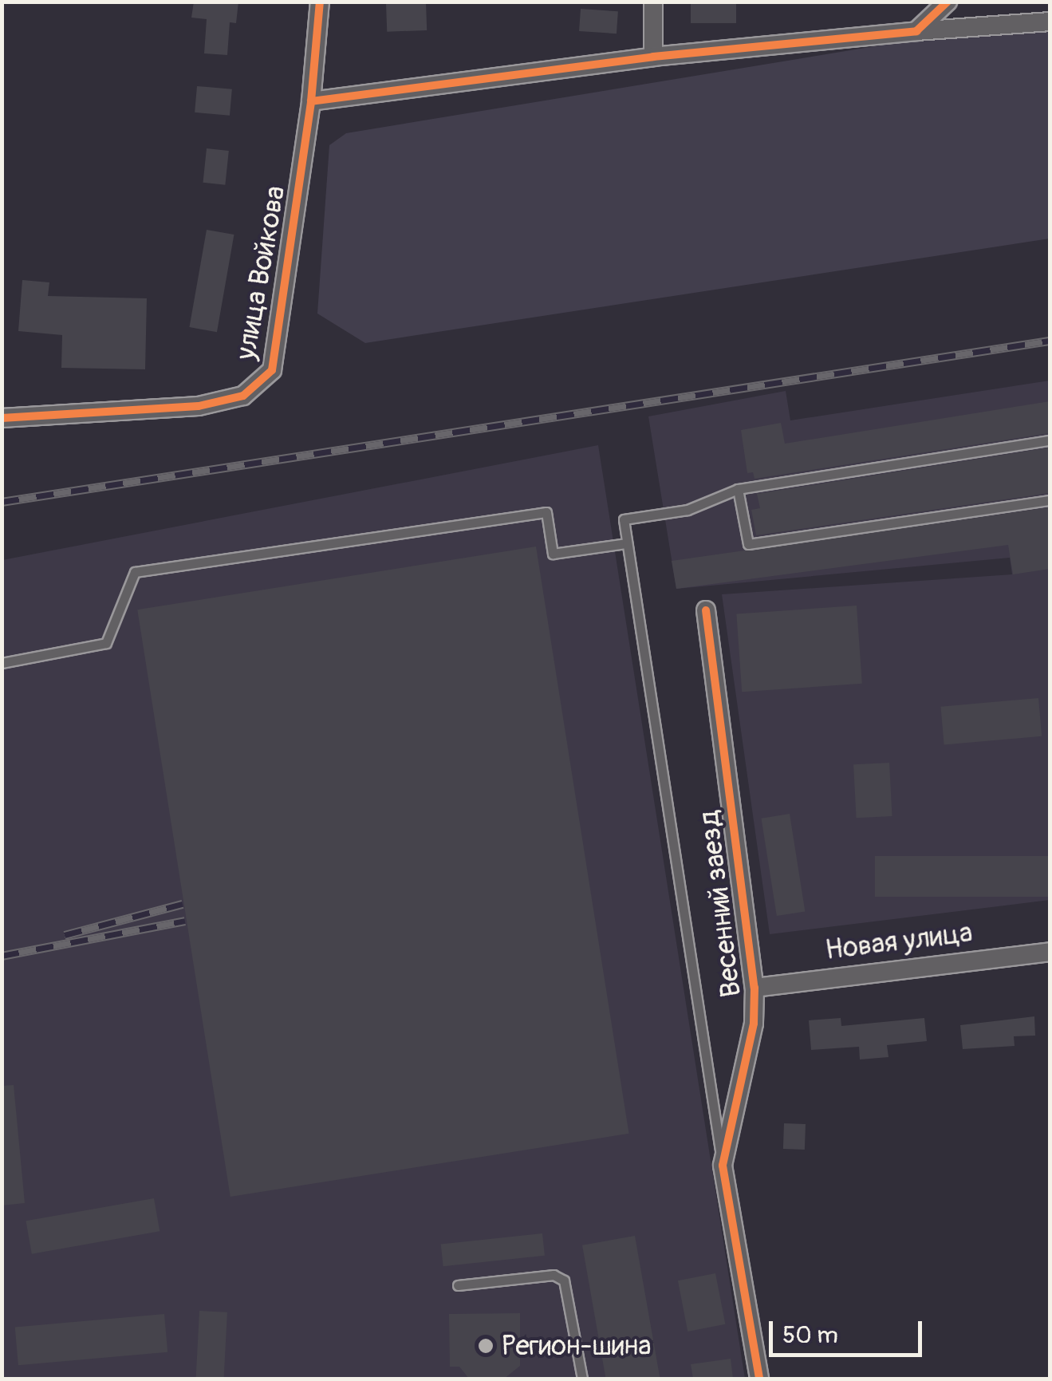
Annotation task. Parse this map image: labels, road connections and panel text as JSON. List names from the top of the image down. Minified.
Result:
{"streets":{"street":["улица Войкова","Весенний заезд","Новая улица"]},"crossings":[["Весенний заезд","Новая улица"]],"places":["Регион-шина"],"scale_bar":"50 m"}
